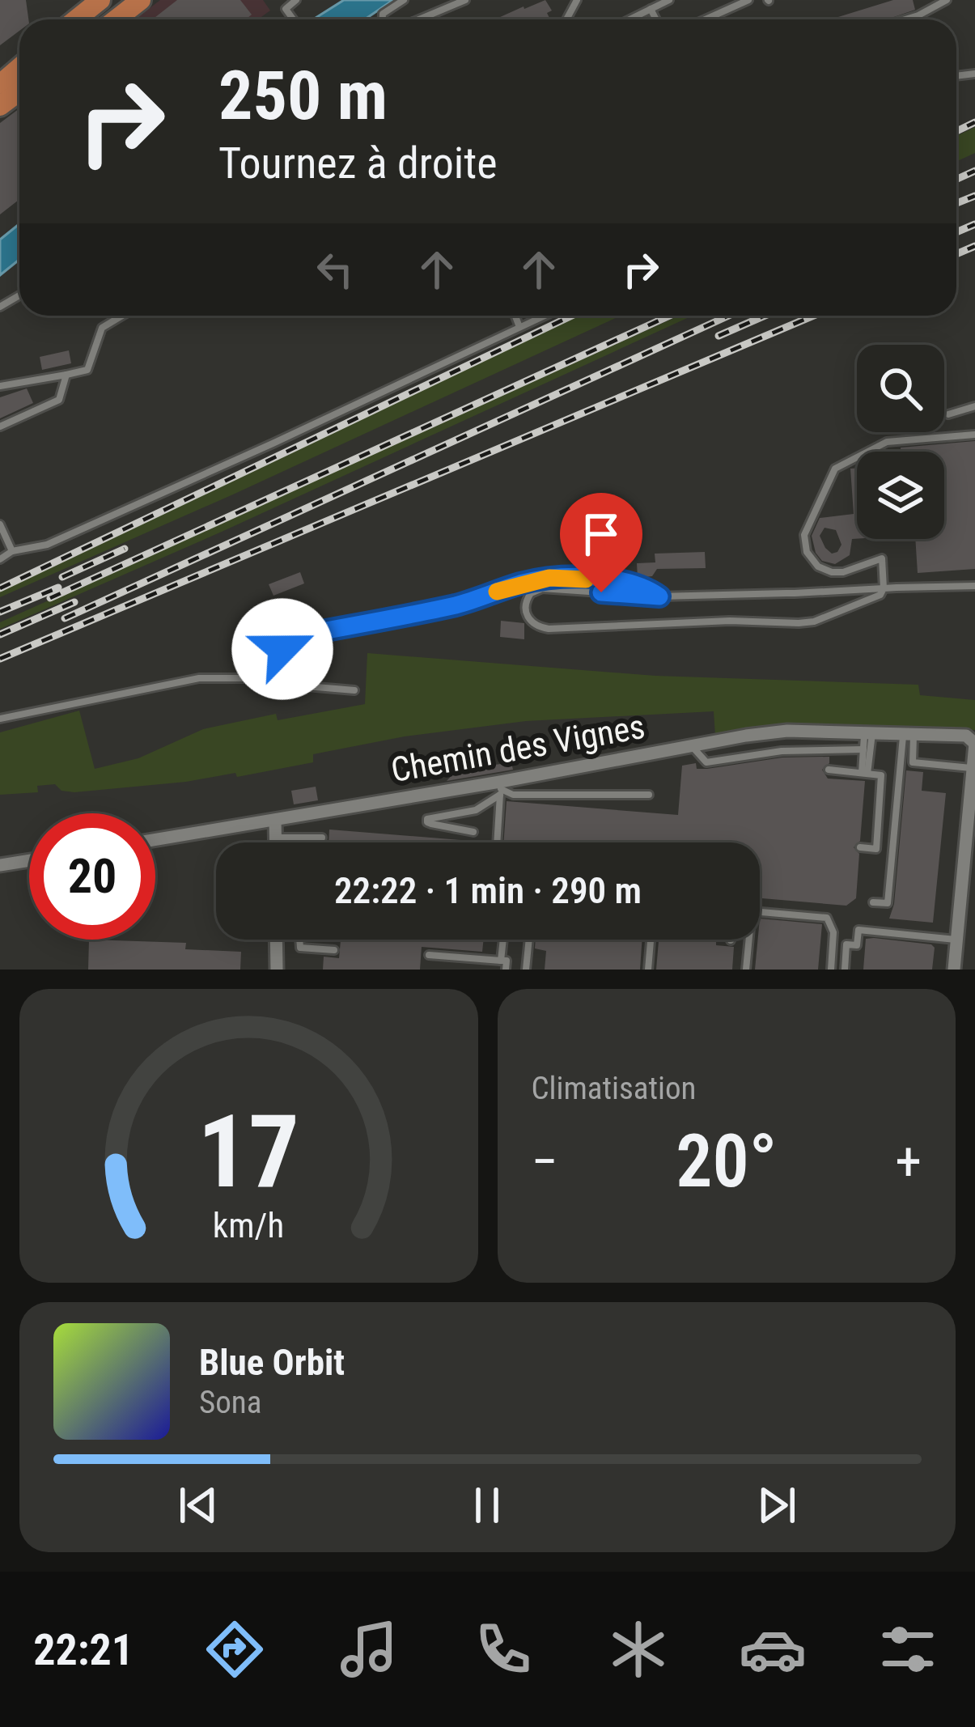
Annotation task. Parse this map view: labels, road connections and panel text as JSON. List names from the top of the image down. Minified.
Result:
{"streets":{"street":["Chemin des Vignes"]},"page":{"turn":["250 m","Tournez à droite"],"limit":"20","trip":"22:22 · 1 min · 290 m","tile":"Climatisation","heat":["−","20°","+"],"song":["Blue Orbit","Sona"],"tabs":"22:21","gauge":["17","km/h"]}}
